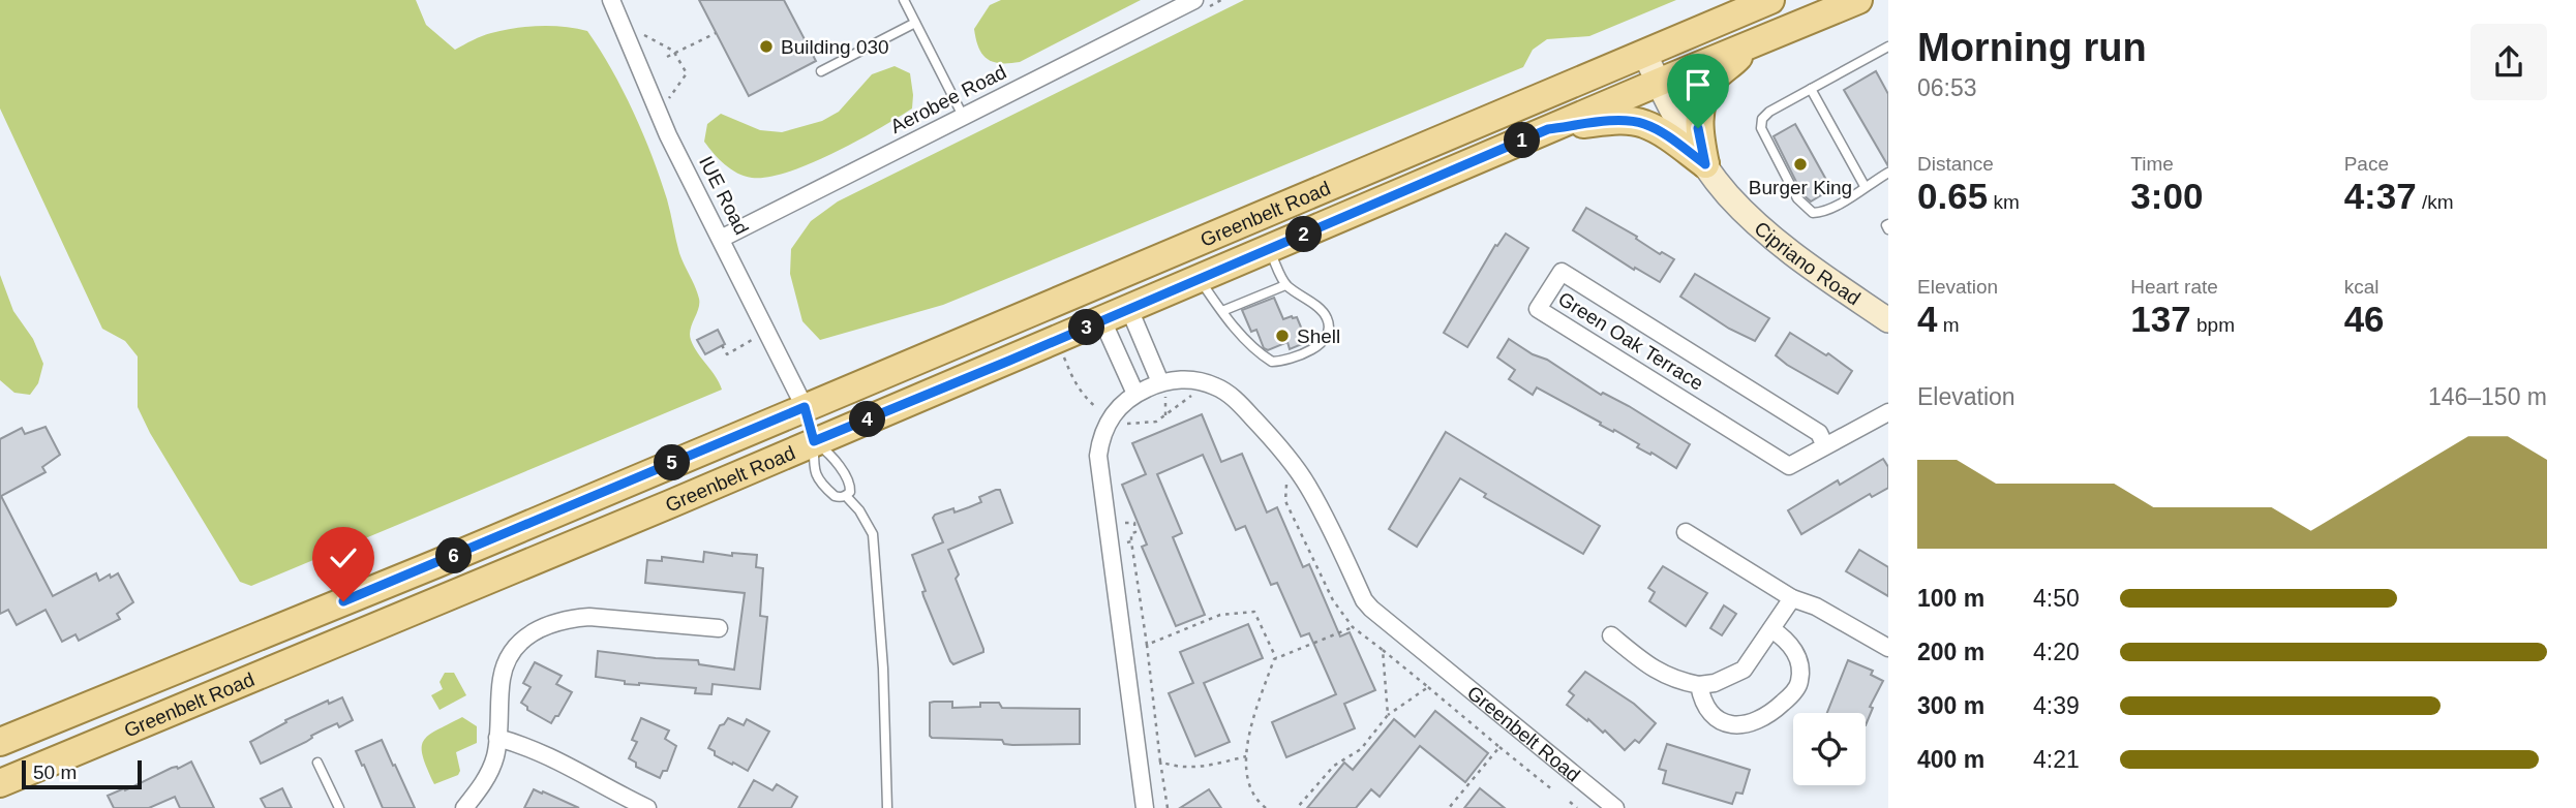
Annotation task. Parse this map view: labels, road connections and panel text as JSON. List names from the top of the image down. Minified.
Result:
{"streets":{"main road":["Greenbelt Road"],"street":["Aerobee Road","IUE Road","Cipriano Road","Green Oak Terrace"]},"crossings":[["Aerobee Road","IUE Road"],["IUE Road","Greenbelt Road"],["Greenbelt Road","Cipriano Road"]],"places":["Building 030","Burger King","Shell"],"scale_bar":"50 m","page":{"heading":["Morning run","06:53"],"pins":["1","2","3","4","5","6"],"stats":[["Distance","0.65 km"],["Time","3:00"],["Pace","4:37 /km"],["Elevation","4 m"],["Heart rate","137 bpm"],["kcal","46"]],"chart":["Elevation","146–150 m"],"list":[{"name":"100 m","note":"4:50"},{"name":"200 m","note":"4:20"},{"name":"300 m","note":"4:39"},{"name":"400 m","note":"4:21"}],"scale":"50 m"}}
